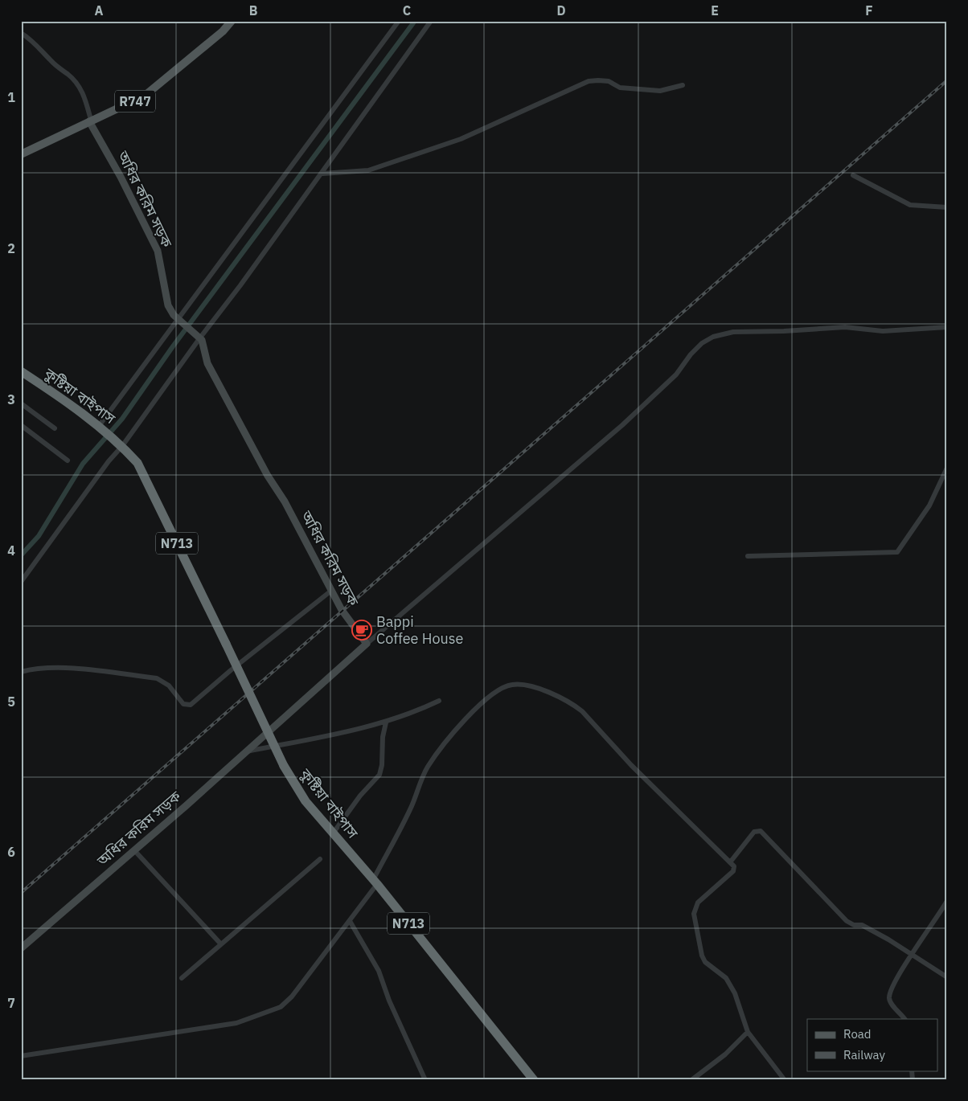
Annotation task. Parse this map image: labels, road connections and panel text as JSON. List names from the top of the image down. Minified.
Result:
{"streets":{"highway":["কুষ্টিয়া বাইপাস","N713"],"main road":["R747","অধির করিম সড়ক"]},"crossings":[["R747","অধির করিম সড়ক"]],"places":{"cafe":["Bappi Coffee House"]},"legend":["Road","Railway"],"grid":{"columns":["A","B","C","D","E","F"],"rows":["1","2","3","4","5","6","7"]}}
